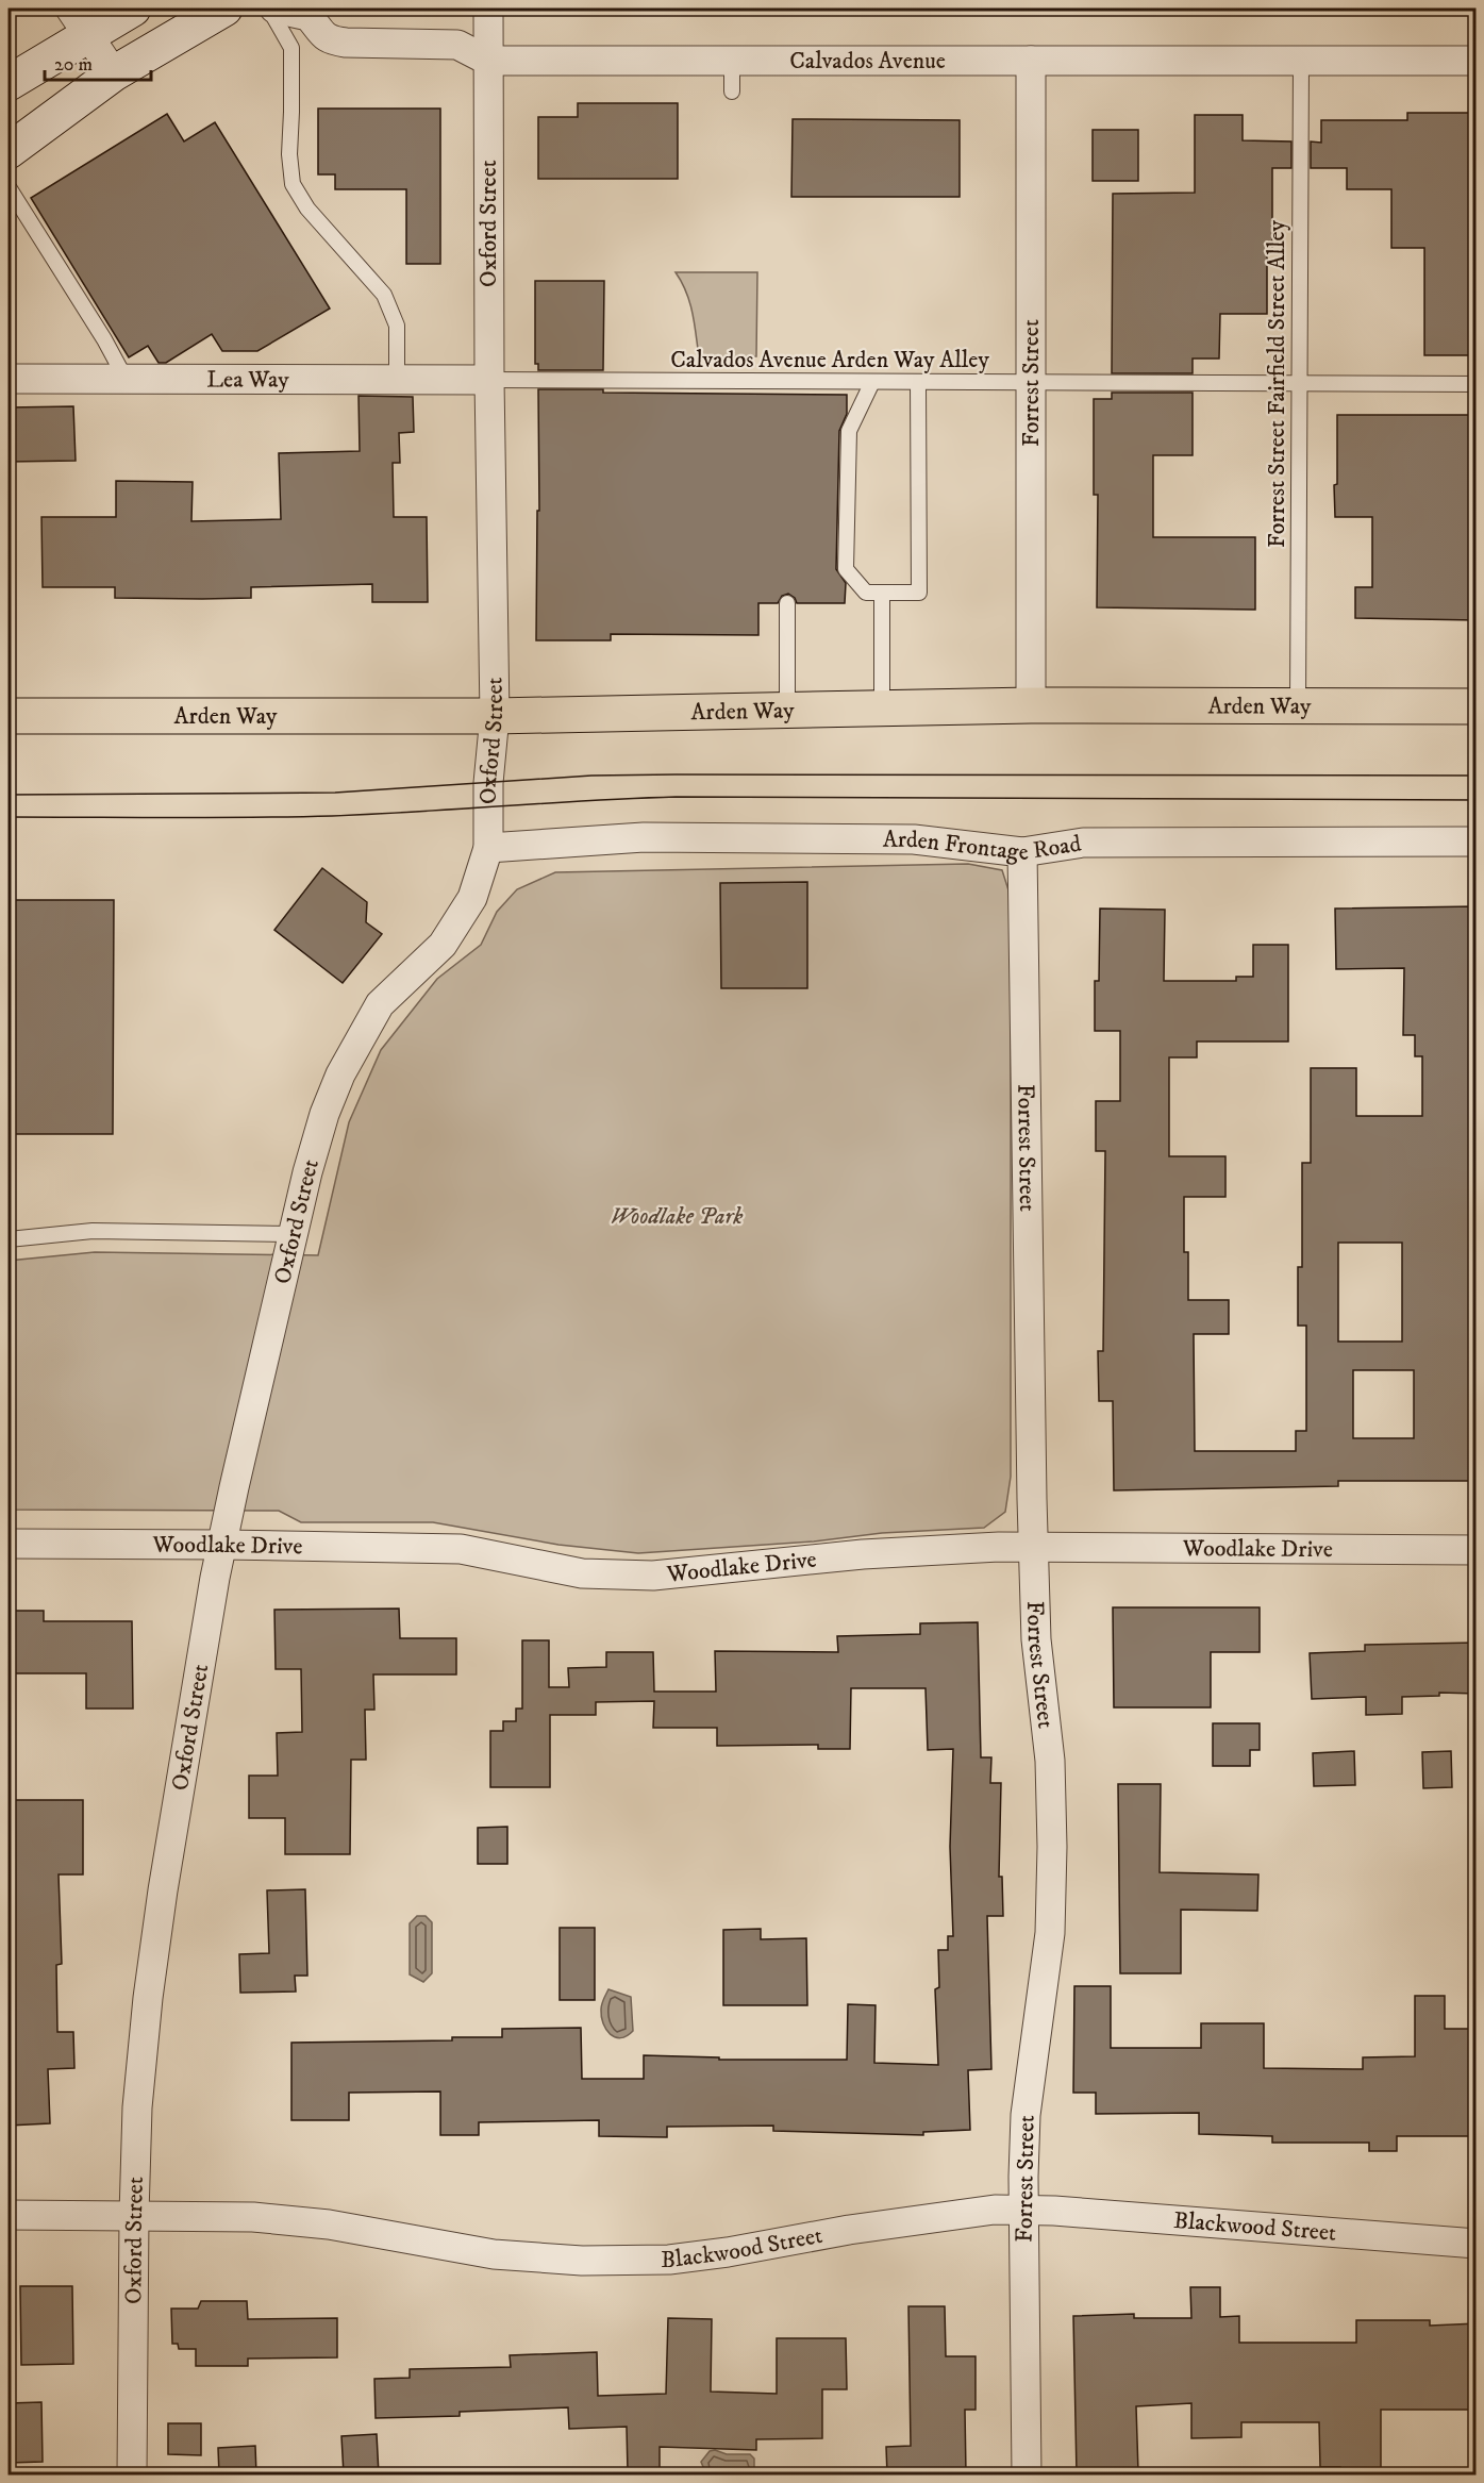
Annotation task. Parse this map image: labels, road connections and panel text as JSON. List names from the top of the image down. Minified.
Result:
{"streets":{"main road":["Arden Way"],"street":["Calvados Avenue","Oxford Street","Lea Way","Forrest Street","Arden Frontage Road","Woodlake Drive","Blackwood Street"],"lane":["Calvados Avenue Arden Way Alley","Forrest Street Fairfield Street Alley"]},"crossings":[["Calvados Avenue","Oxford Street"],["Calvados Avenue","Forrest Street"],["Calvados Avenue","Forrest Street Fairfield Street Alley"],["Oxford Street","Calvados Avenue Arden Way Alley"],["Oxford Street","Lea Way"],["Oxford Street","Arden Way"],["Oxford Street","Arden Frontage Road"],["Oxford Street","Woodlake Drive"],["Oxford Street","Blackwood Street"],["Calvados Avenue Arden Way Alley","Lea Way"],["Calvados Avenue Arden Way Alley","Forrest Street"],["Calvados Avenue Arden Way Alley","Forrest Street Fairfield Street Alley"],["Forrest Street","Arden Way"],["Forrest Street","Arden Frontage Road"],["Forrest Street","Woodlake Drive"],["Forrest Street","Blackwood Street"],["Forrest Street Fairfield Street Alley","Arden Way"]],"parks":["Woodlake Park"],"scale_bar":"20 m"}
